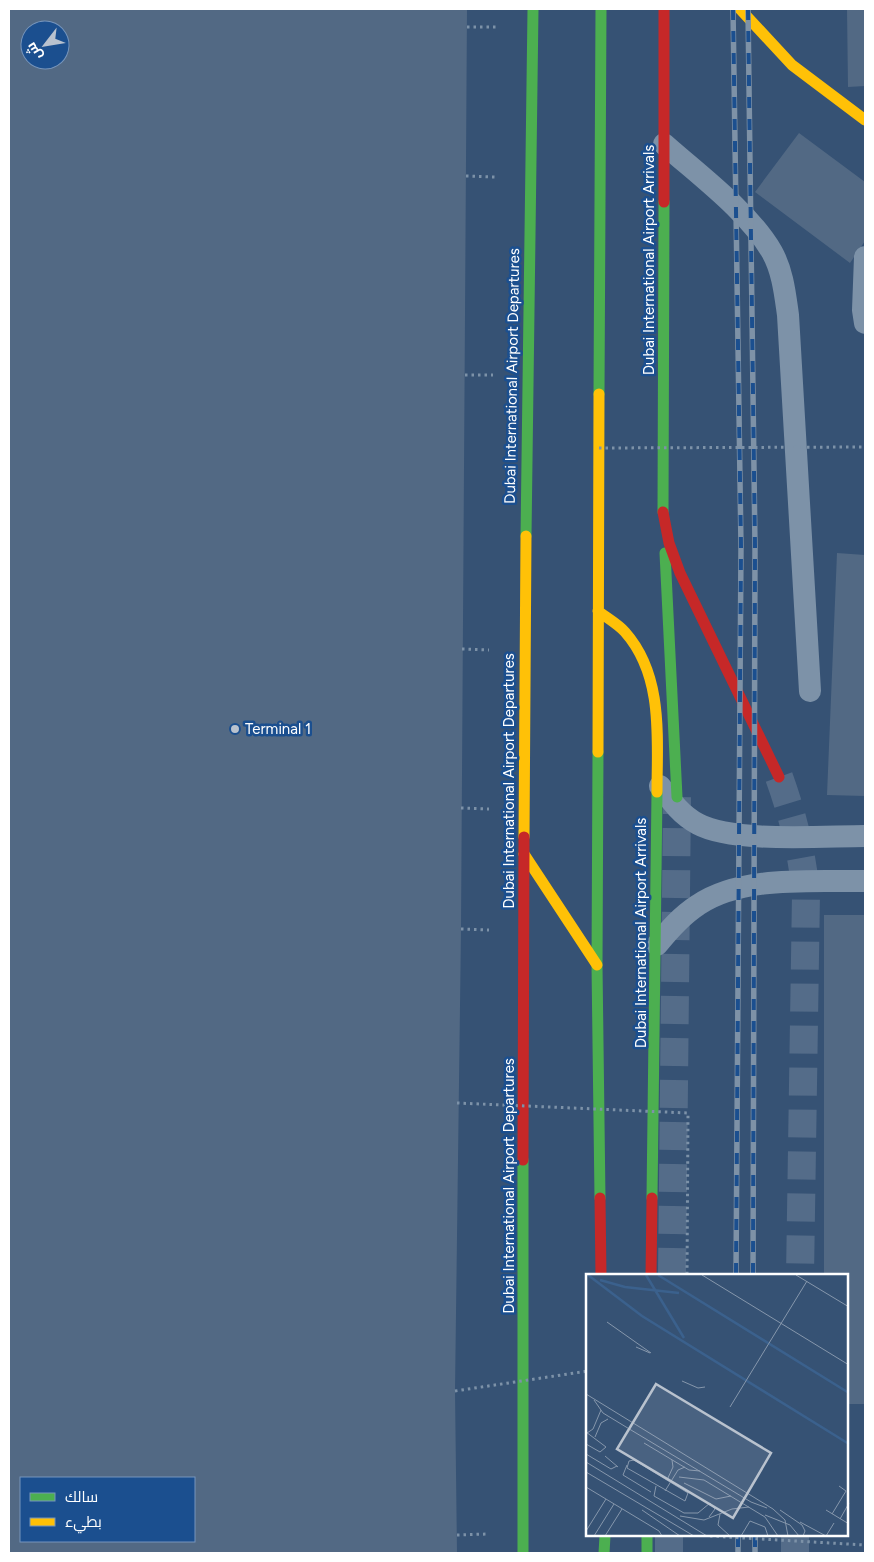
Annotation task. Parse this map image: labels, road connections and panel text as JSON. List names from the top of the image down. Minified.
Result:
{"streets":{"main road":["Dubai International Airport Arrivals","Dubai International Airport Departures"]},"places":["Terminal 1"],"legend":["سالك","بطيء"],"north":"bottom left"}
